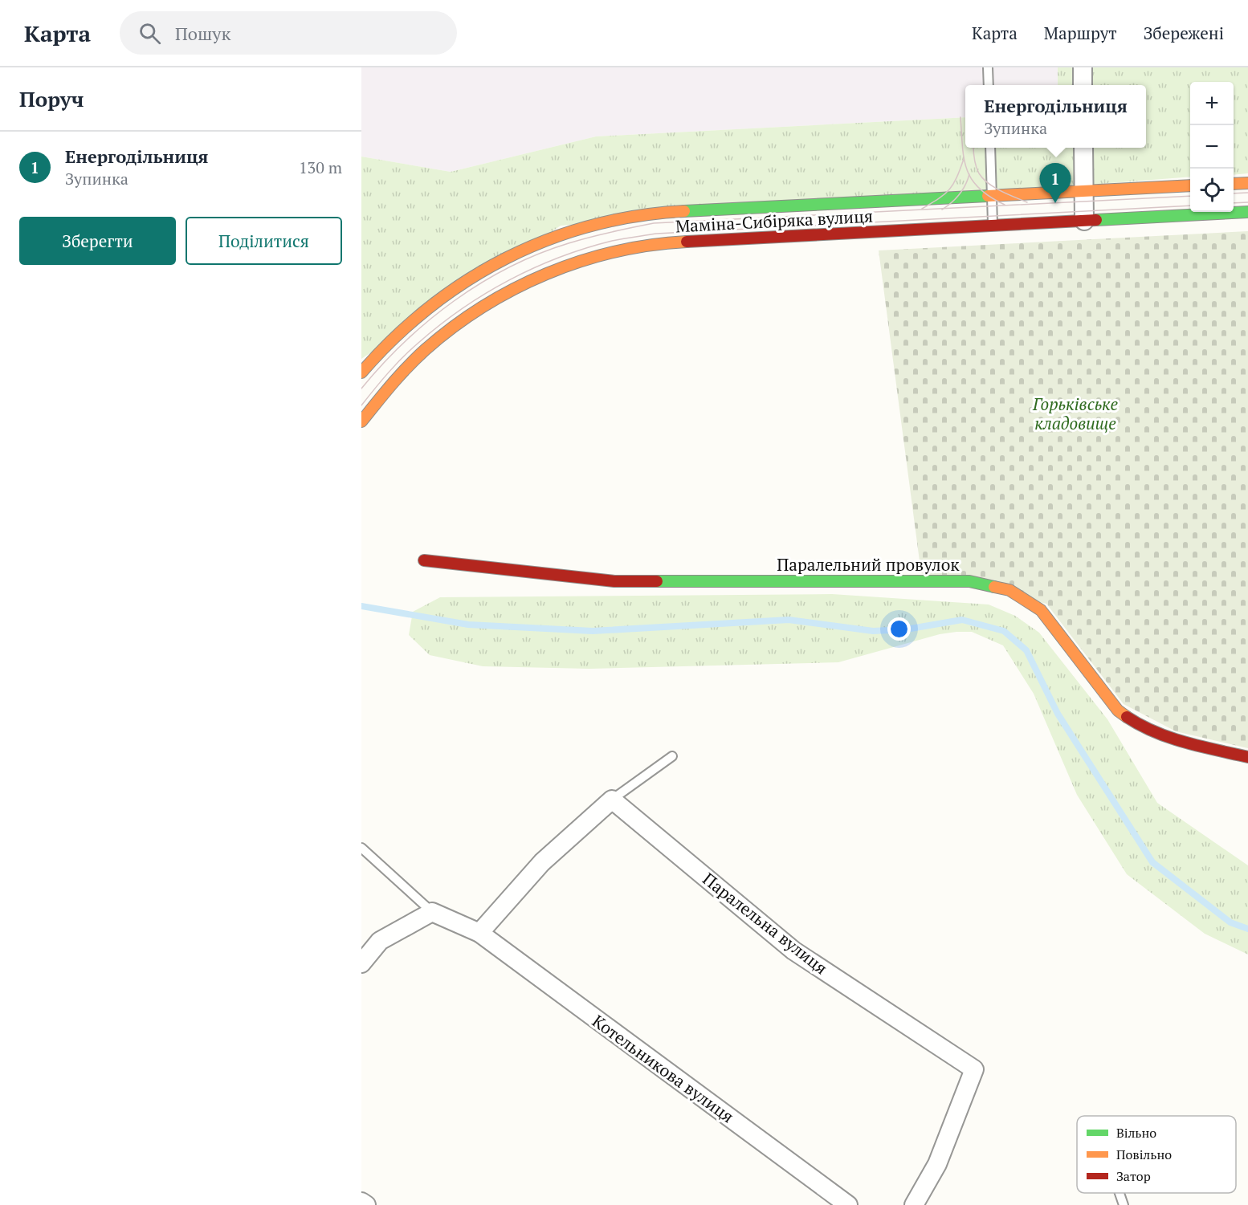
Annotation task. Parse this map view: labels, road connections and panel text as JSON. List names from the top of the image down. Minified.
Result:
{"streets":{"main road":["Маміна-Сибіряка вулиця","Паралельний провулок"],"street":["Паралельна вулиця","Котельникова вулиця"]},"parks":["Горьківське кладовище"],"legend":["Вільно","Повільно","Затор"],"page":{"header":"Карта","search":"Пошук","nav":["Карта","Маршрут","Збережені"],"heading":"Поруч","map_buttons":["+","−"],"popup":["Енергодільниця","Зупинка"],"list":[{"mark":"1","name":"Енергодільниця","note":"Зупинка","value":"130 m"}],"pins":"1","buttons":["Зберегти","Поділитися"]}}
